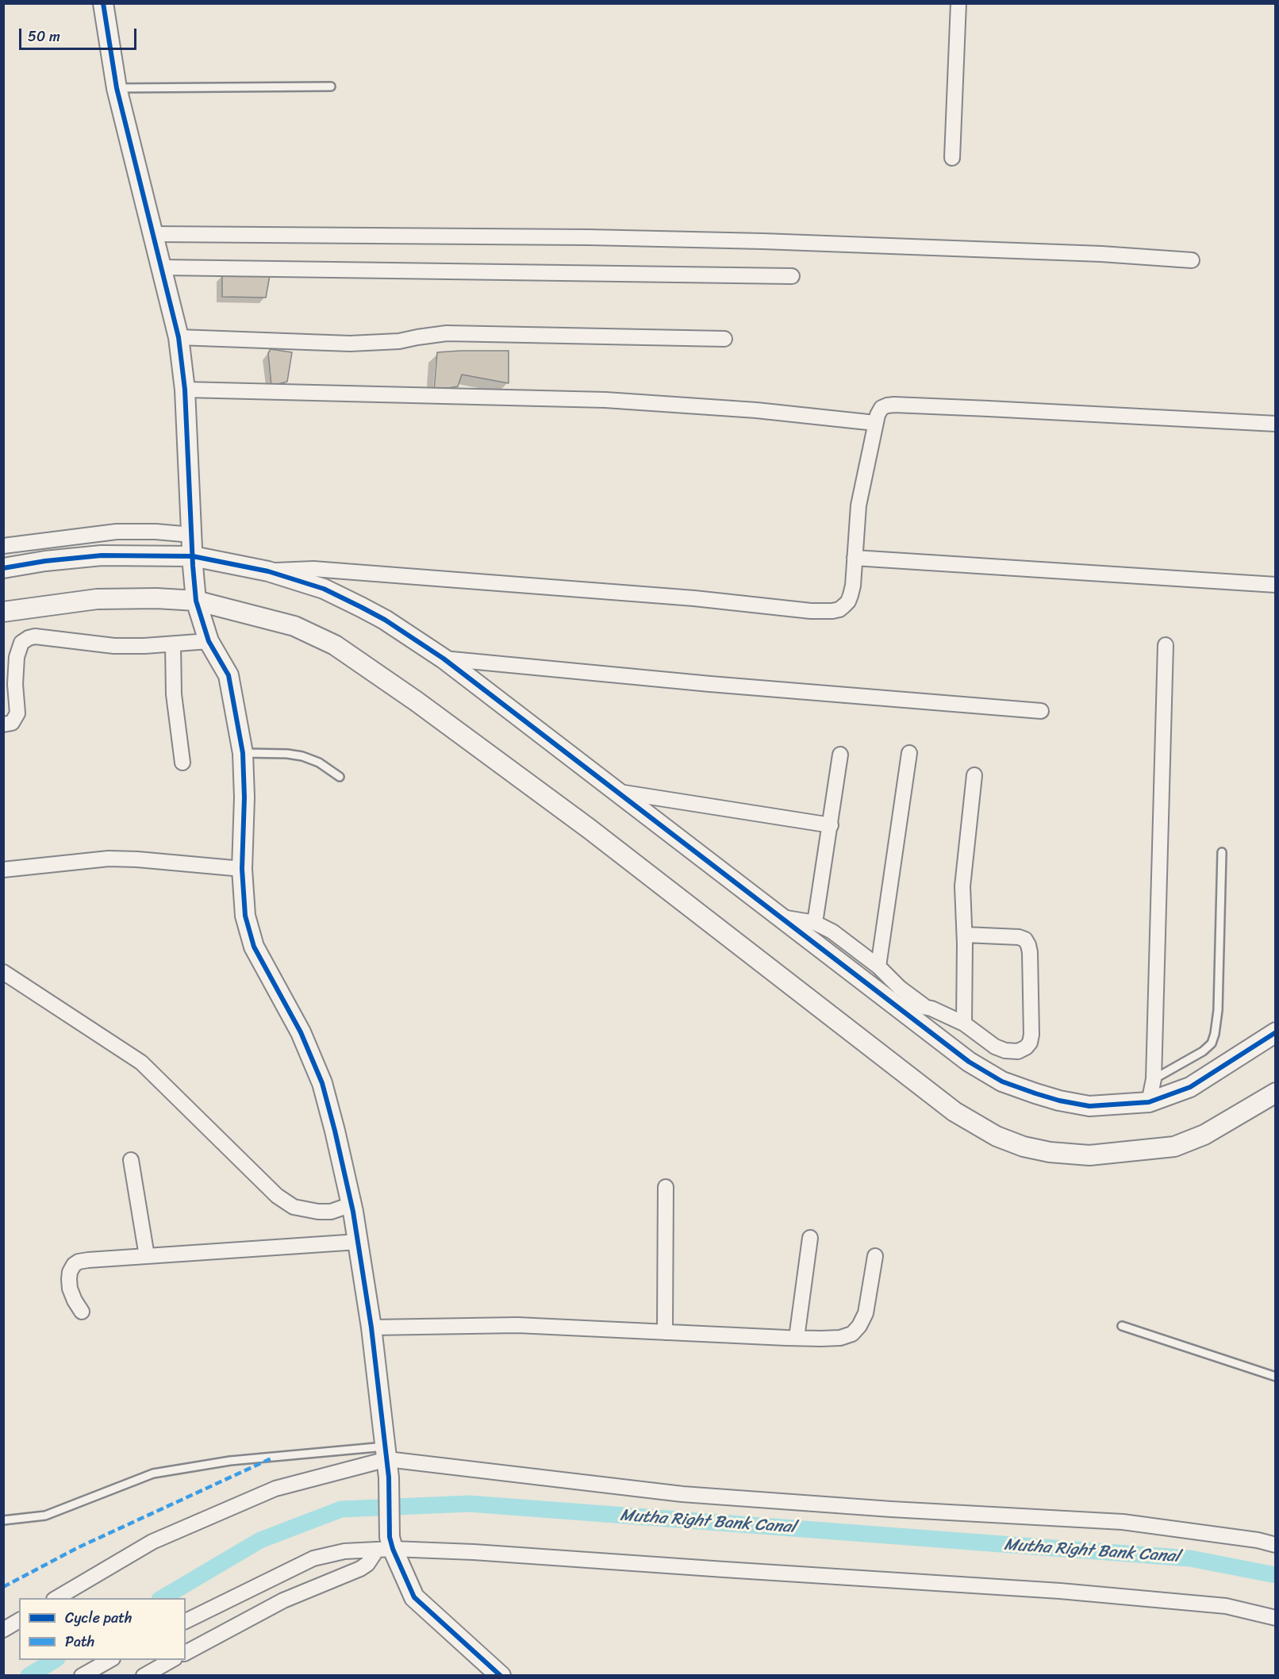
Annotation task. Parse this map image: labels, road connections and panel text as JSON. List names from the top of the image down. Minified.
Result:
{"water":["Mutha Right Bank Canal"],"legend":["Cycle path","Path"],"scale_bar":"50 m"}
